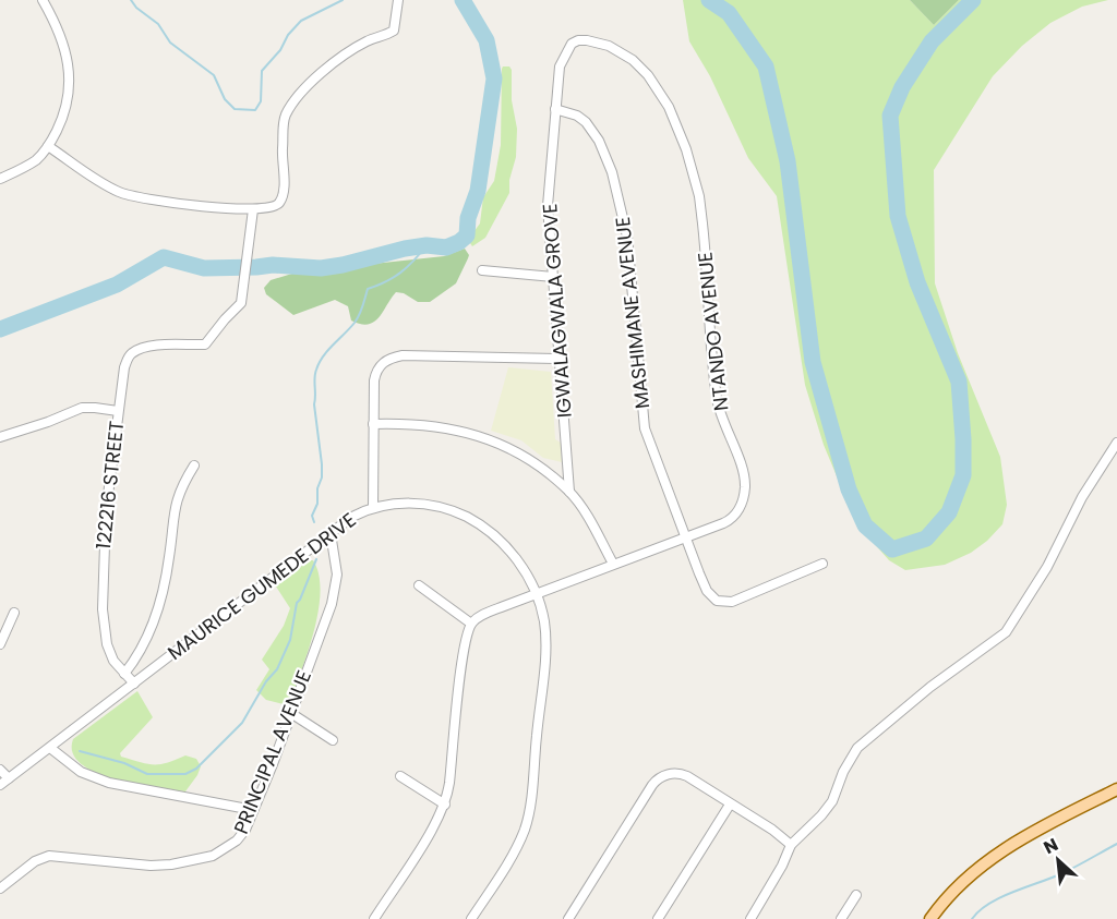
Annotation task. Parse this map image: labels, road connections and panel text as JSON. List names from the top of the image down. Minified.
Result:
{"streets":{"street":["IGWALAGWALA GROVE","MASHIMANE AVENUE","NTANDO AVENUE","122216 STREET","MAURICE GUMEDE DRIVE","PRINCIPAL AVENUE"]},"crossings":[["IGWALAGWALA GROVE","MASHIMANE AVENUE"],["IGWALAGWALA GROVE","NTANDO AVENUE"],["MASHIMANE AVENUE","NTANDO AVENUE"],["NTANDO AVENUE","MAURICE GUMEDE DRIVE"],["122216 STREET","MAURICE GUMEDE DRIVE"],["MAURICE GUMEDE DRIVE","PRINCIPAL AVENUE"]],"north":"top left"}
